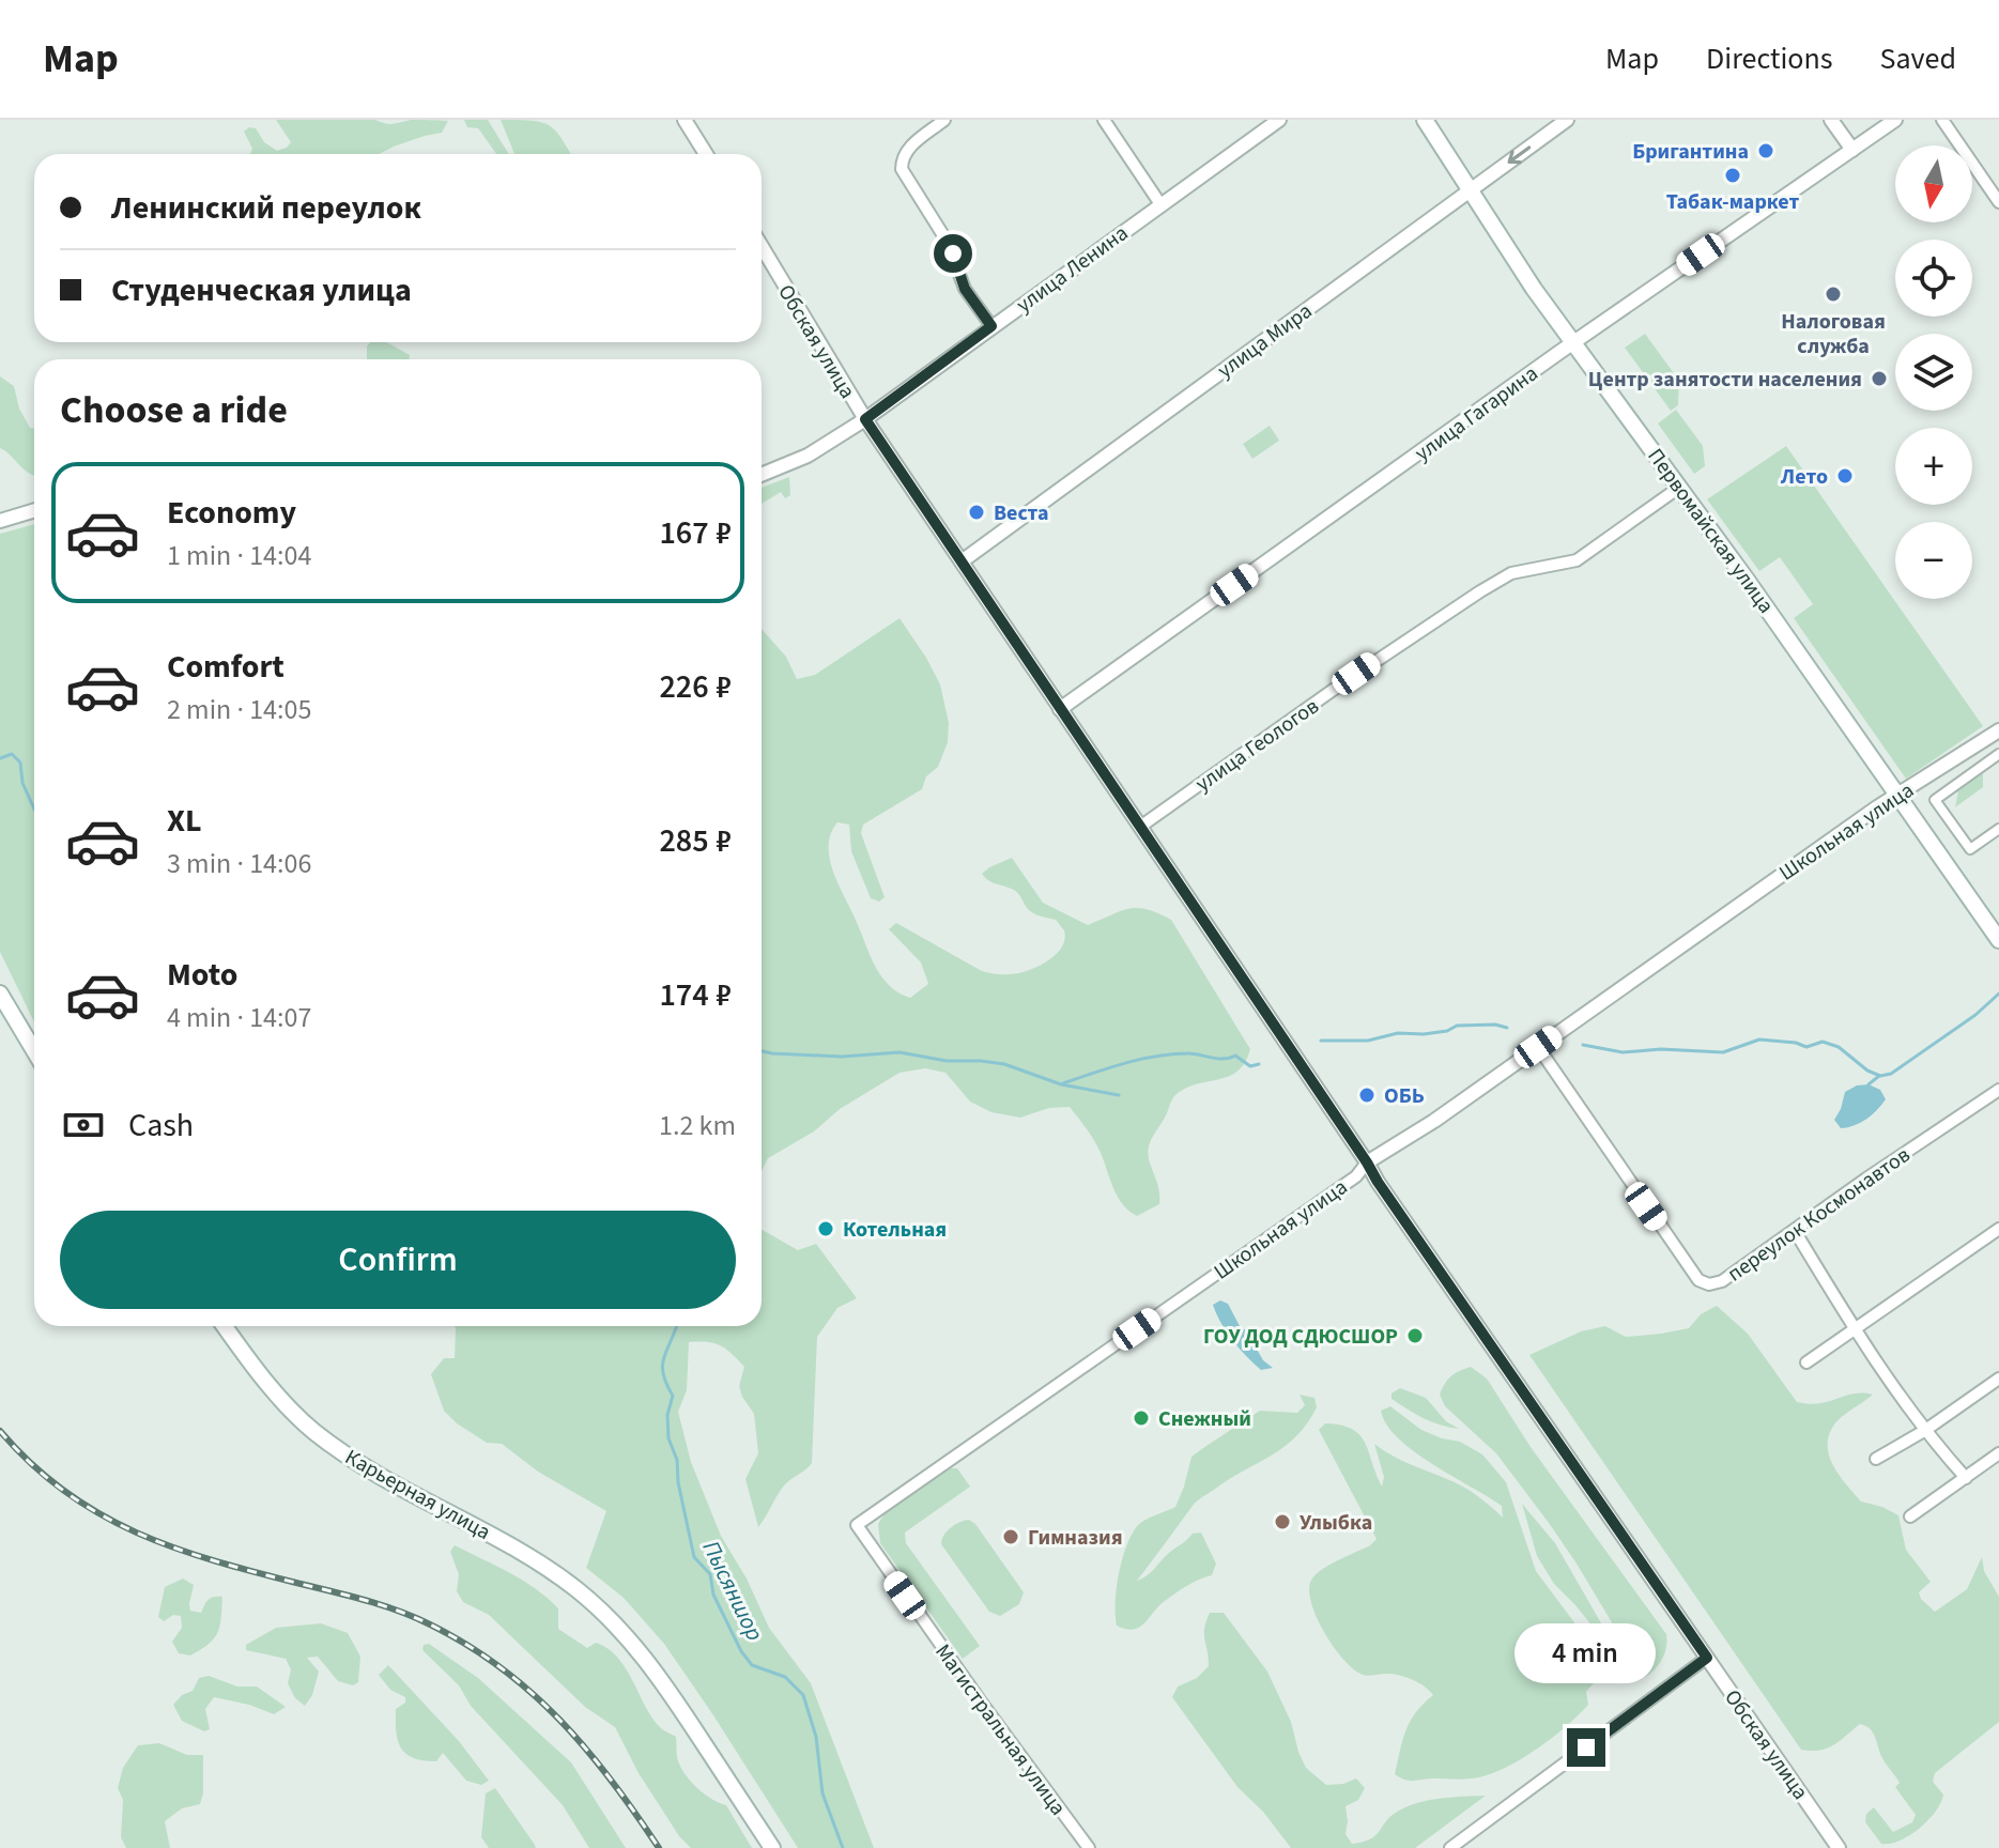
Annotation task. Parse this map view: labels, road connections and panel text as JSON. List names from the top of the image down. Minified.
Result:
{"streets":{"main road":["Первомайская улица","Карьерная улица"],"street":["улица Ленина","улица Мира","Обская улица","улица Гагарина","улица Геологов","Школьная улица","переулок Космонавтов","Магистральная улица"]},"crossings":[["улица Ленина","Обская улица"],["улица Мира","Обская улица"],["улица Мира","Первомайская улица"],["Обская улица","улица Гагарина"],["Обская улица","улица Геологов"],["Обская улица","Школьная улица"],["улица Гагарина","Первомайская улица"],["Первомайская улица","улица Геологов"],["Первомайская улица","Школьная улица"],["Школьная улица","переулок Космонавтов"],["Школьная улица","Магистральная улица"]],"water":["Пысяншор"],"places":["Бригантина","Табак-маркет","Налоговая служба","Центр занятости населения","Лето","Веста","ОБЬ","Котельная","ГОУ ДОД СДЮСШОР","Снежный","Улыбка","Гимназия"],"north":"bottom","page":{"header":"Map","nav":["Map","Directions","Saved"],"map_buttons":["+","−"],"banner":["Ленинский переулок","Студенческая улица"],"heading":"Choose a ride","list":[{"name":"Economy","note":"1 min · 14:04","value":"167 ₽"},{"name":"Comfort","note":"2 min · 14:05","value":"226 ₽"},{"name":"XL","note":"3 min · 14:06","value":"285 ₽"},{"name":"Moto","note":"4 min · 14:07","value":"174 ₽"}],"pay":["Cash","1.2 km"],"buttons":"Confirm","bubble":"4 min"}}
